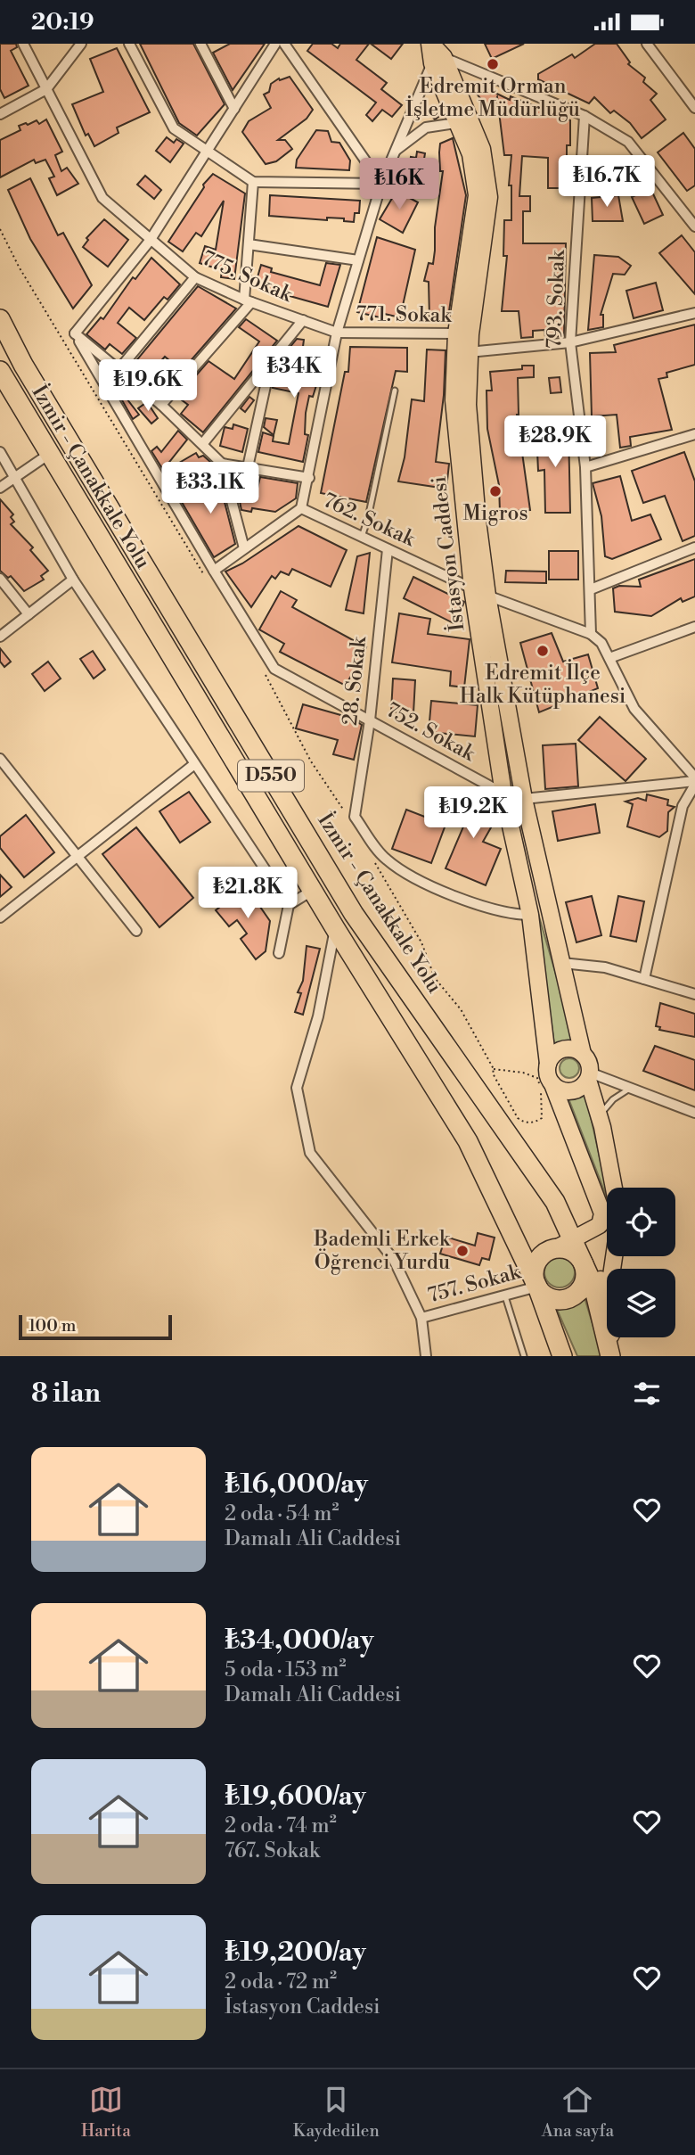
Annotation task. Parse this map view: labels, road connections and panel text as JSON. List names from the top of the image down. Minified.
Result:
{"streets":{"highway":["İzmir - Çanakkale Yolu","D550"],"main road":["İstasyon Caddesi"],"street":["775. Sokak","793. Sokak","771. Sokak","762. Sokak","28. Sokak","752. Sokak","757. Sokak"]},"crossings":[["775. Sokak","771. Sokak"],["793. Sokak","762. Sokak"],["771. Sokak","İstasyon Caddesi"],["İzmir - Çanakkale Yolu","İstasyon Caddesi"],["İzmir - Çanakkale Yolu","757. Sokak"],["762. Sokak","İstasyon Caddesi"],["762. Sokak","28. Sokak"],["İstasyon Caddesi","752. Sokak"],["İstasyon Caddesi","757. Sokak"],["28. Sokak","752. Sokak"]],"places":["Edremit Orman İşletme Müdürlüğü","Migros","Edremit İlçe Halk Kütüphanesi","Bademli Erkek Öğrenci Yurdu"],"scale_bar":"100 m","page":{"status":"20:19","price":["₺16.7K","₺16K","₺34K","₺19.6K","₺28.9K","₺33.1K","₺19.2K","₺21.8K"],"scale":"100 m","heading":"8 ilan","list":[{"name":"₺16,000/ay","note":"2 oda · 54 m² · Damalı Ali Caddesi"},{"name":"₺34,000/ay","note":"5 oda · 153 m² · Damalı Ali Caddesi"},{"name":"₺19,600/ay","note":"2 oda · 74 m² · 767. Sokak"},{"name":"₺19,200/ay","note":"2 oda · 72 m² · İstasyon Caddesi"}],"tabs":["Harita","Kaydedilen","Ana sayfa"]}}
